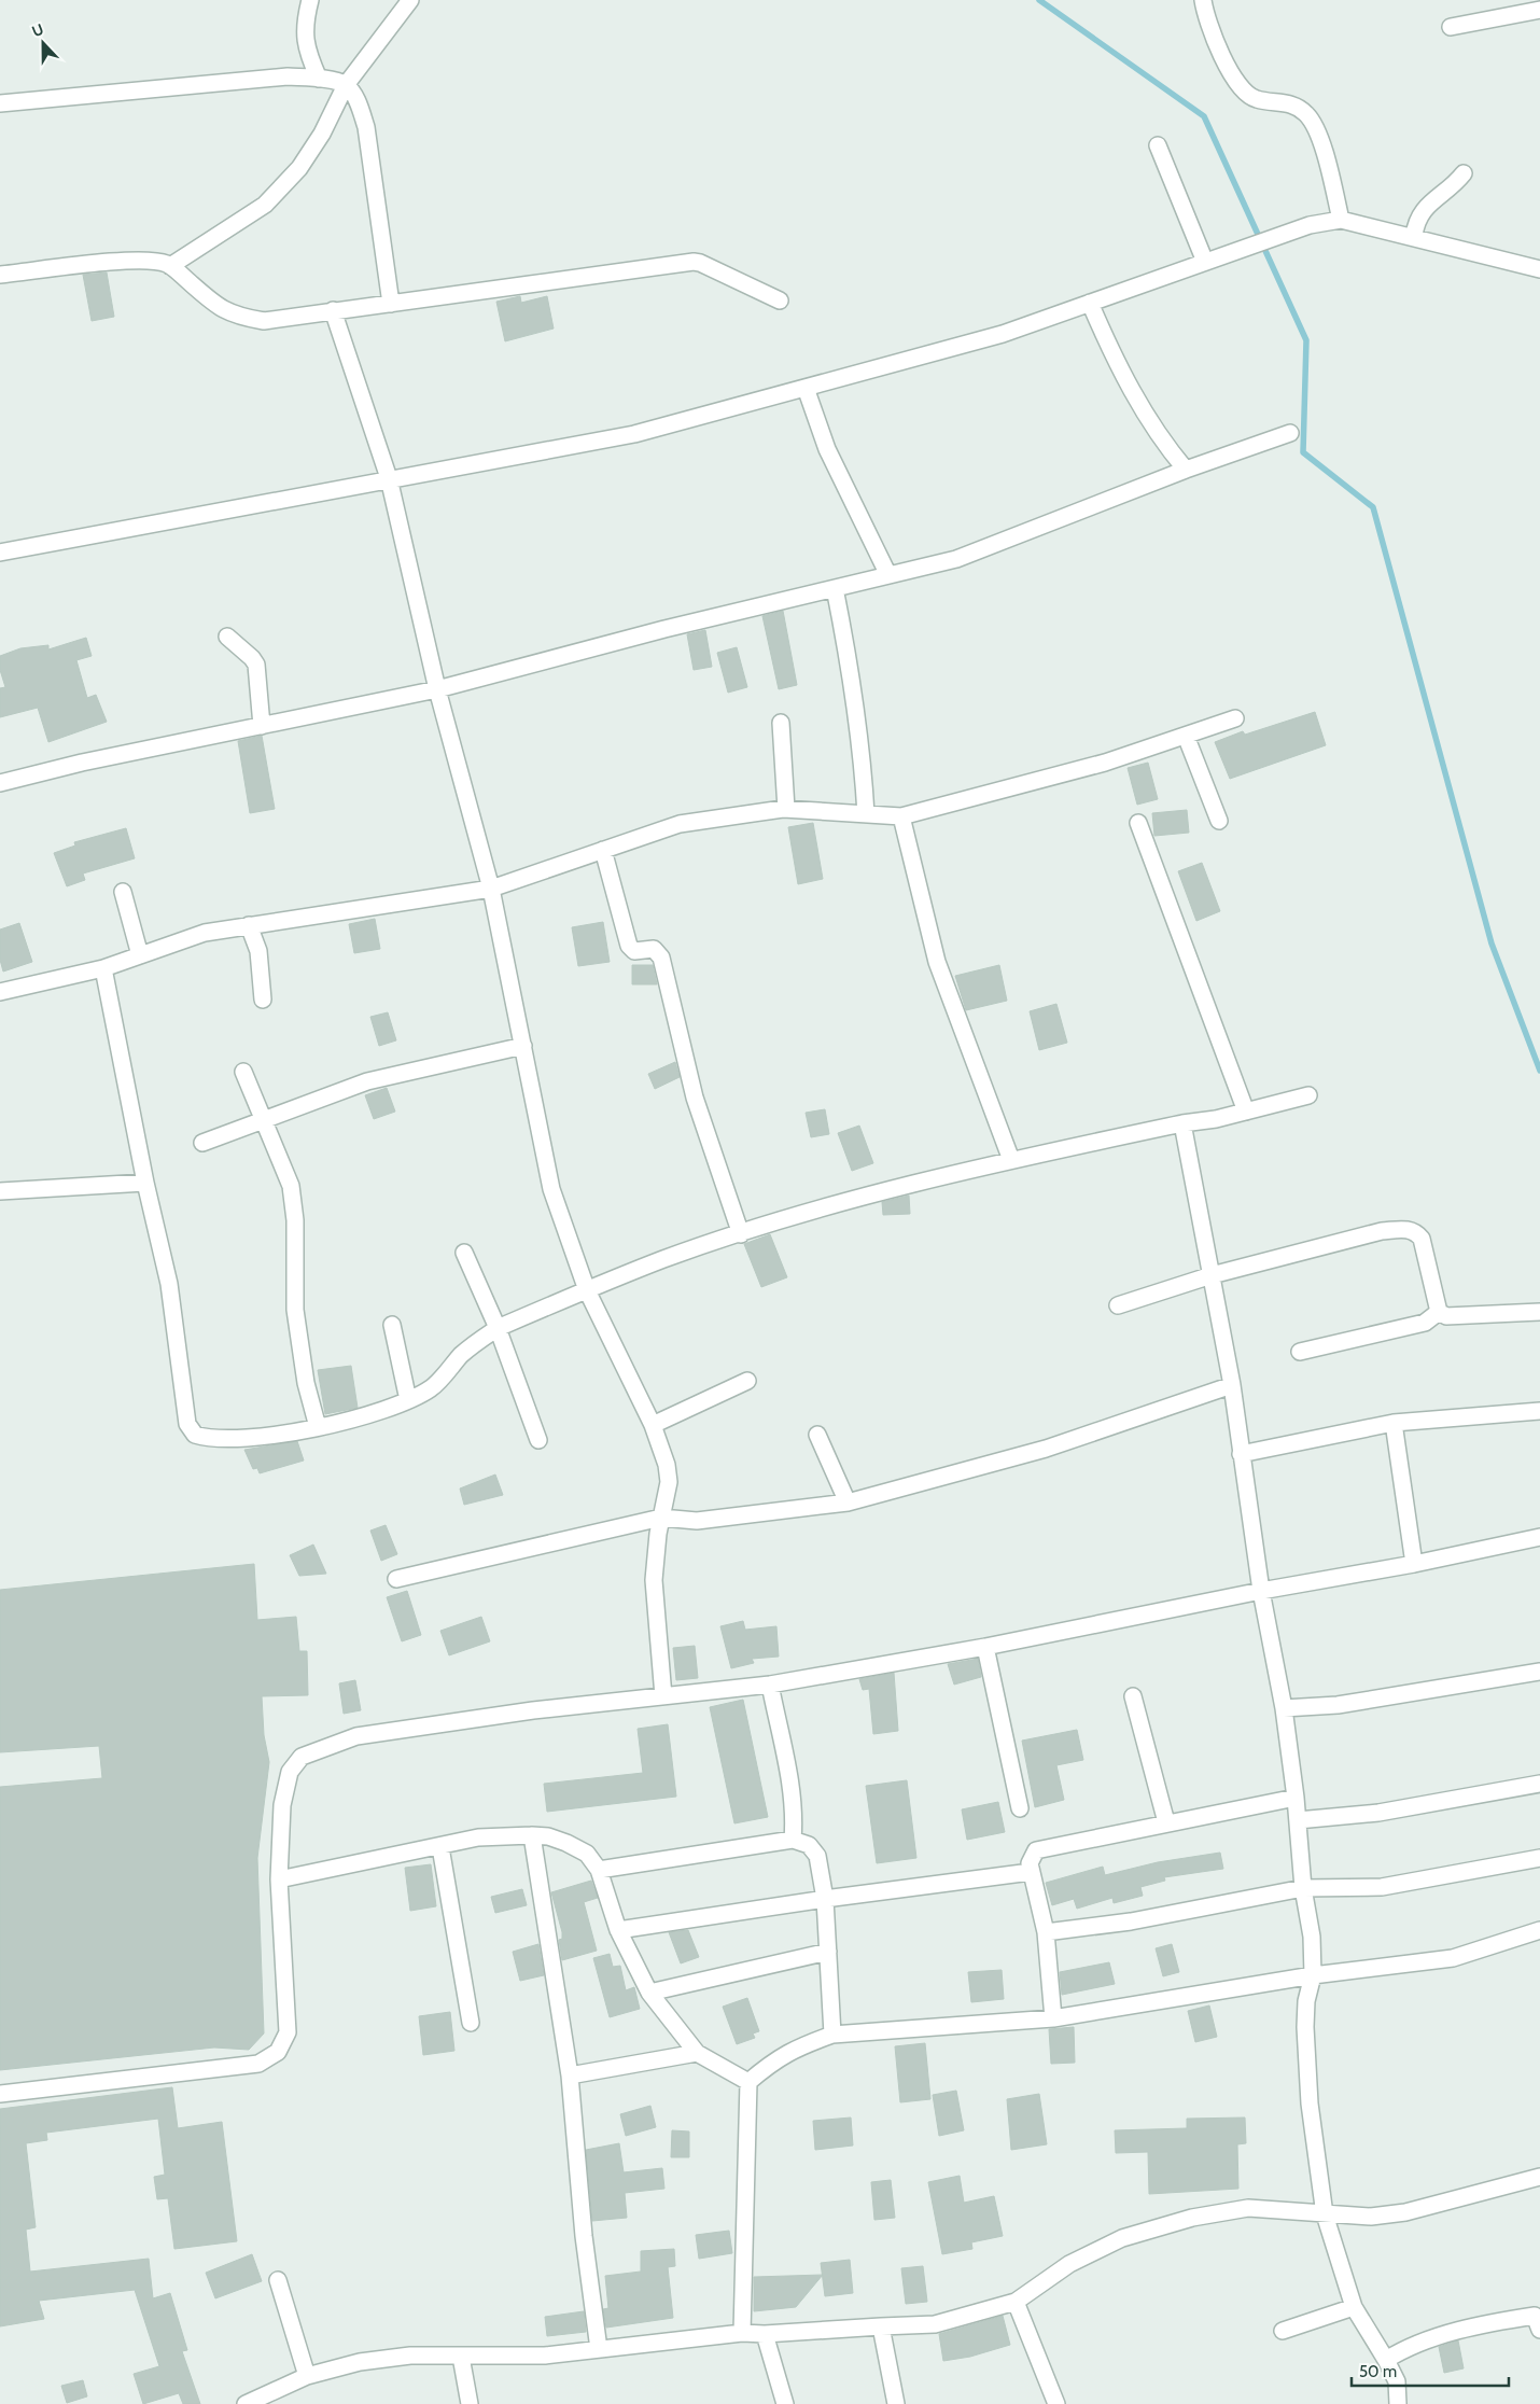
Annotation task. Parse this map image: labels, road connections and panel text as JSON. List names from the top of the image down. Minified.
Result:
{"scale_bar":"50 m","north":"top"}
